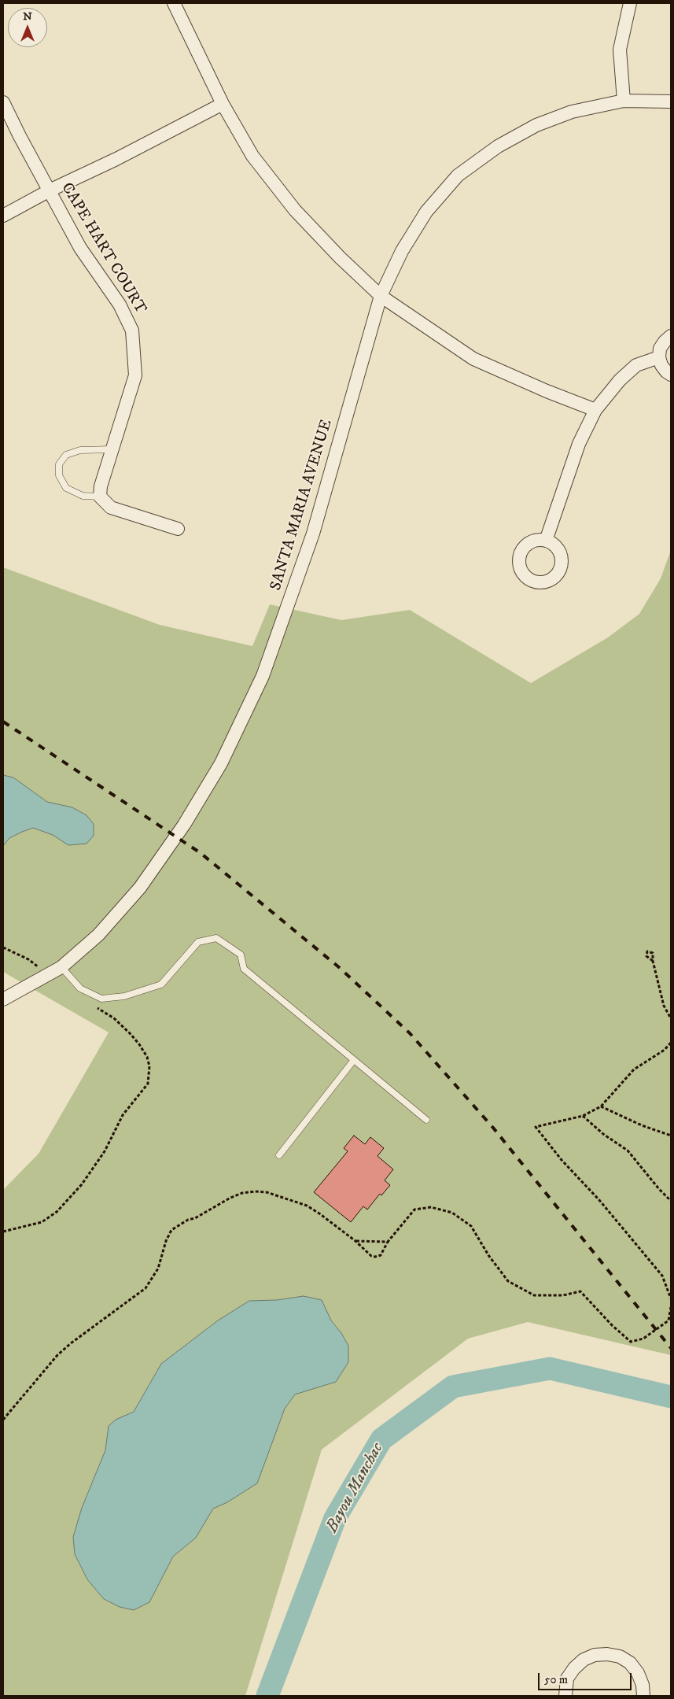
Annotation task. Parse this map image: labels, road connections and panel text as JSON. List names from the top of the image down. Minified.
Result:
{"streets":{"street":["CAPE HART COURT","SANTA MARIA AVENUE"]},"water":["Bayou Manchac"],"scale_bar":"50 m","north":"top"}
